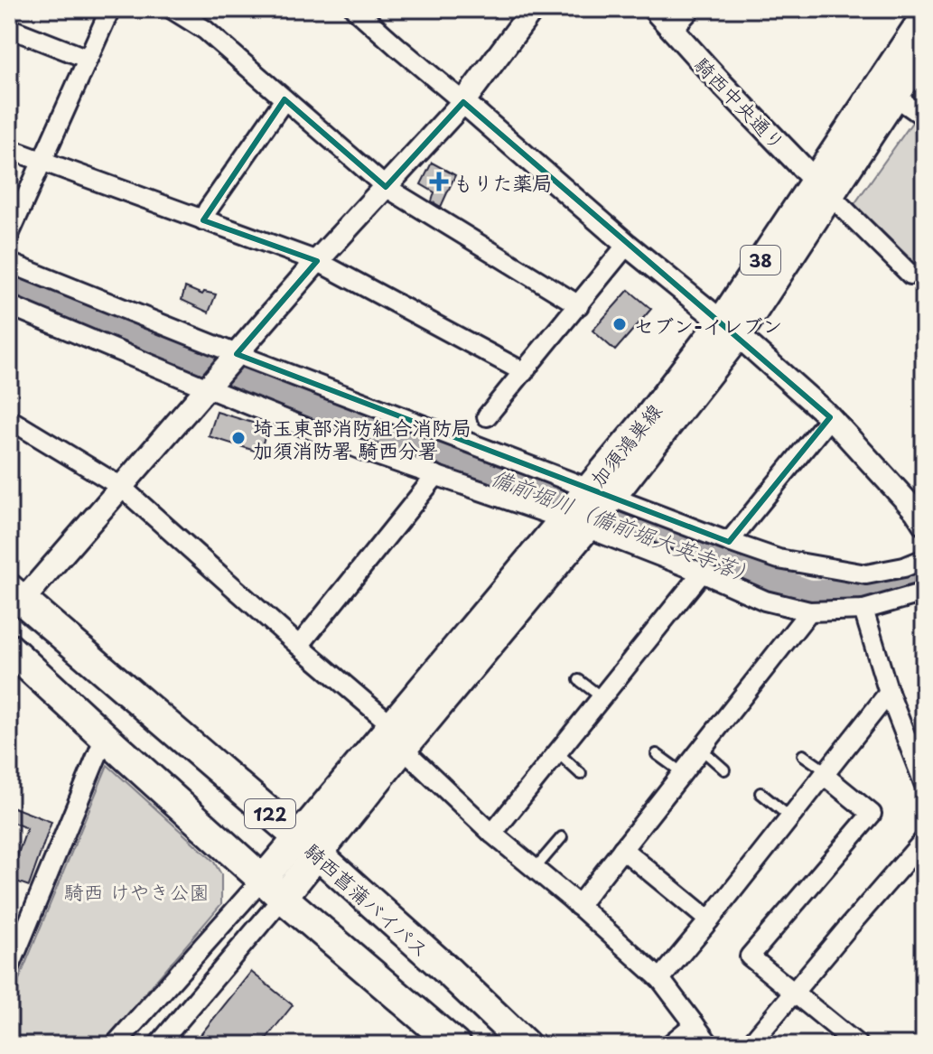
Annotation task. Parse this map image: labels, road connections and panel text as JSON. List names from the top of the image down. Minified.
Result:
{"streets":{"highway":["122","騎西菖蒲バイパス"],"main road":["38","加須鴻巣線"],"street":["騎西中央通り"]},"crossings":[["騎西中央通り","加須鴻巣線"],["加須鴻巣線","122"],["加須鴻巣線","騎西菖蒲バイパス"]],"water":["備前堀川（備前堀大英寺落）"],"parks":["騎西 けやき公園"],"places":{"health":["もりた薬局"],"other":["セブン-イレブン","埼玉東部消防組合消防局 加須消防署 騎西分署"]}}
